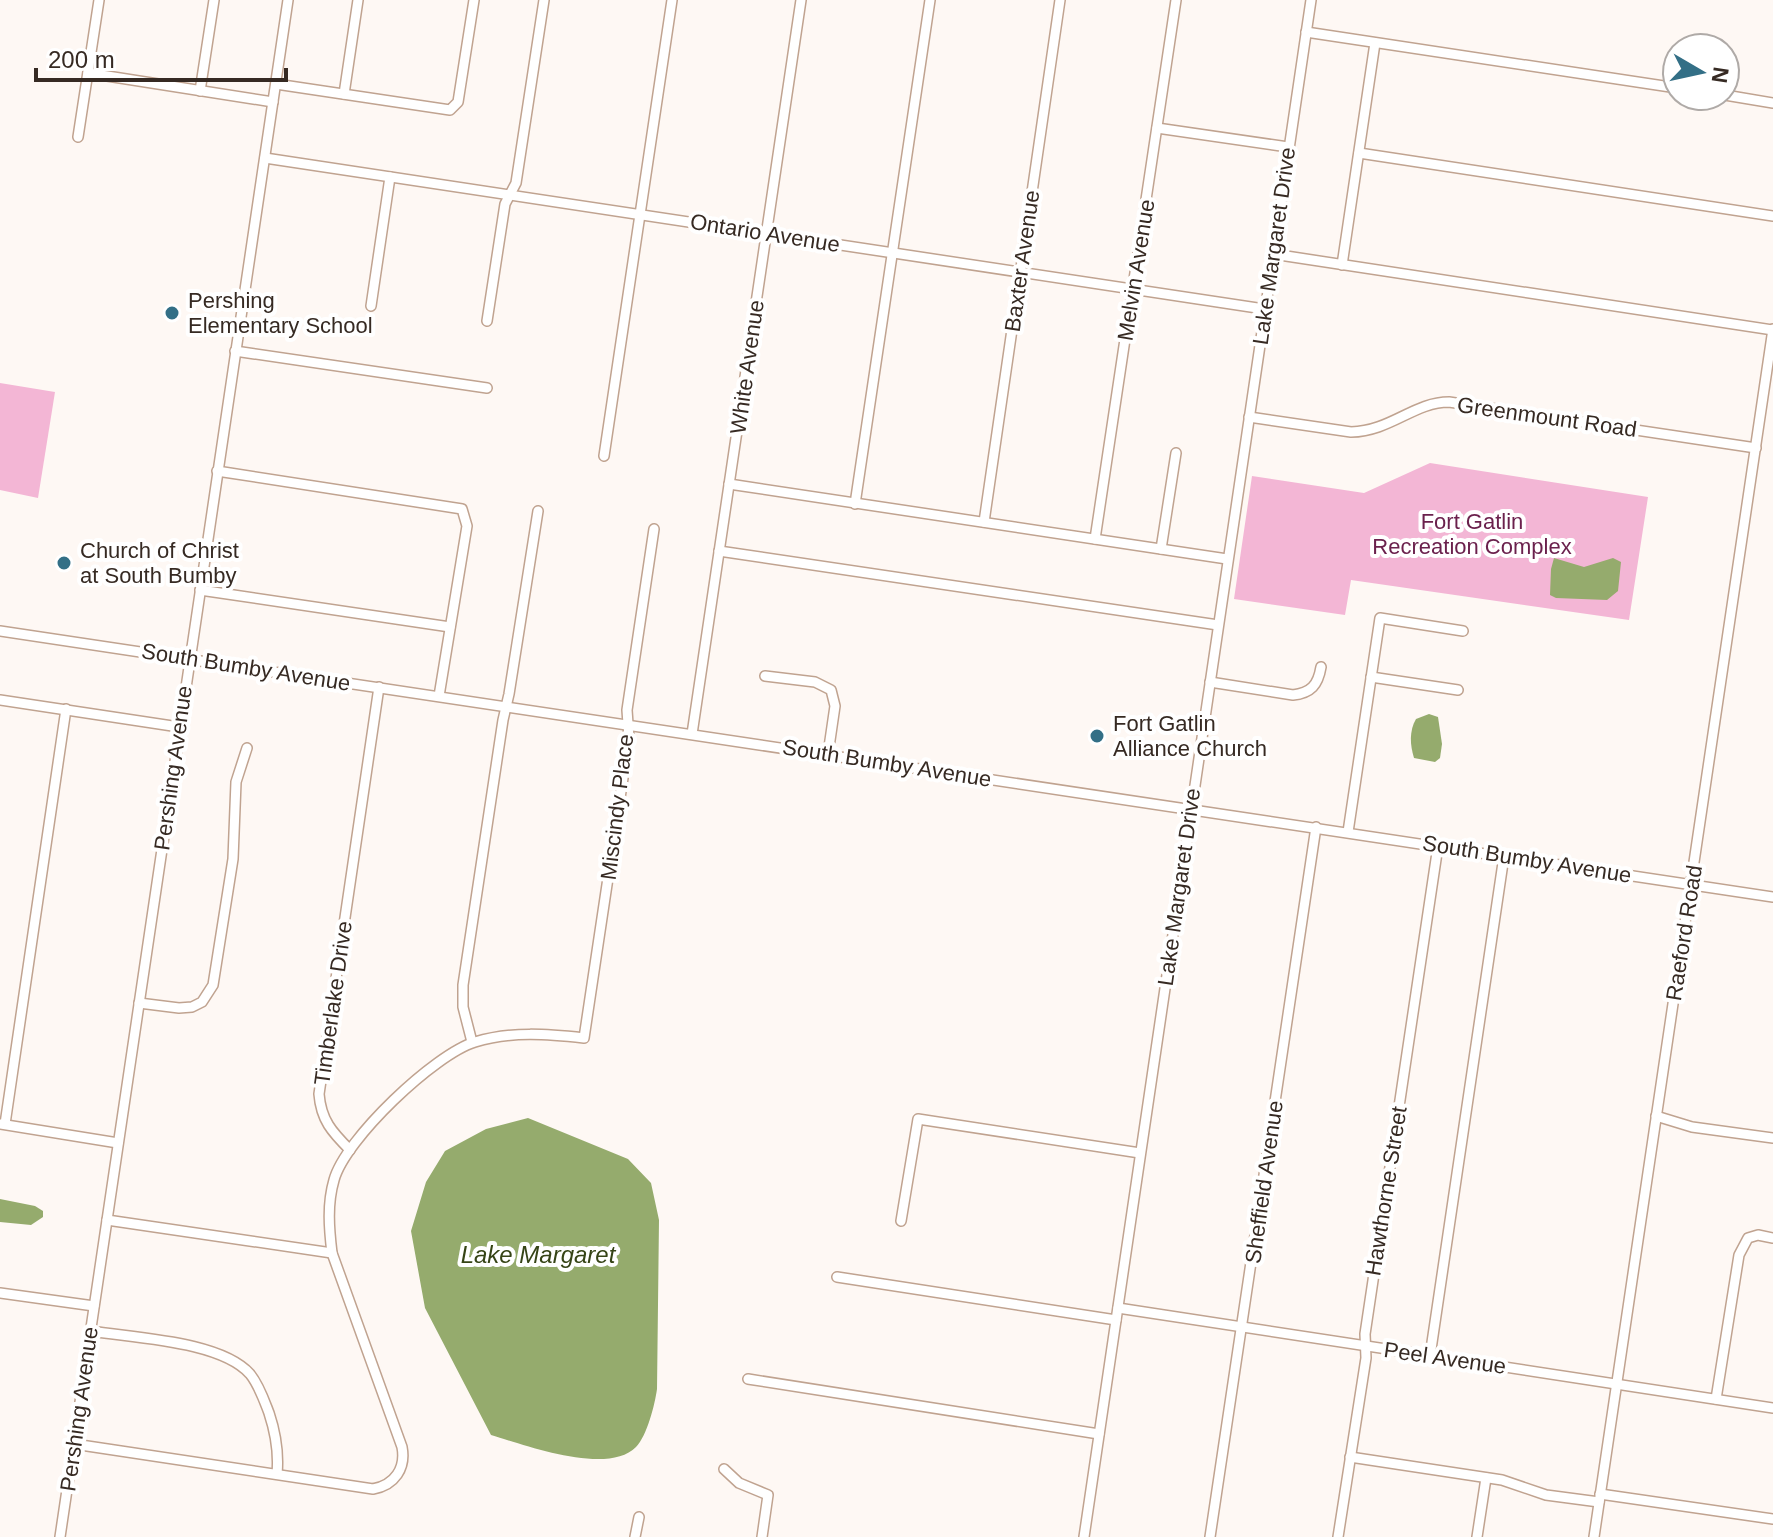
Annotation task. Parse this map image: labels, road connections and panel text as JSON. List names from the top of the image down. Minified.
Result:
{"streets":{"street":["Ontario Avenue","Lake Margaret Drive","Baxter Avenue","Melvin Avenue","White Avenue","Greenmount Road","South Bumby Avenue","Pershing Avenue","Miscindy Place","Raeford Road","Timberlake Drive","Sheffield Avenue","Hawthorne Street","Peel Avenue"]},"crossings":[["Ontario Avenue","Lake Margaret Drive"],["Ontario Avenue","Baxter Avenue"],["Ontario Avenue","Melvin Avenue"],["Ontario Avenue","White Avenue"],["Ontario Avenue","Pershing Avenue"],["Lake Margaret Drive","Greenmount Road"],["Lake Margaret Drive","South Bumby Avenue"],["Lake Margaret Drive","Peel Avenue"],["White Avenue","South Bumby Avenue"],["Greenmount Road","Raeford Road"],["South Bumby Avenue","Pershing Avenue"],["South Bumby Avenue","Miscindy Place"],["South Bumby Avenue","Raeford Road"],["South Bumby Avenue","Timberlake Drive"],["South Bumby Avenue","Sheffield Avenue"],["South Bumby Avenue","Hawthorne Street"],["Raeford Road","Peel Avenue"],["Sheffield Avenue","Peel Avenue"],["Hawthorne Street","Peel Avenue"]],"water":["Lake Margaret"],"parks":["Fort Gatlin Recreation Complex"],"places":["Pershing Elementary School","Church of Christ at South Bumby","Fort Gatlin Alliance Church"],"scale_bar":"200 m","north":"right"}
